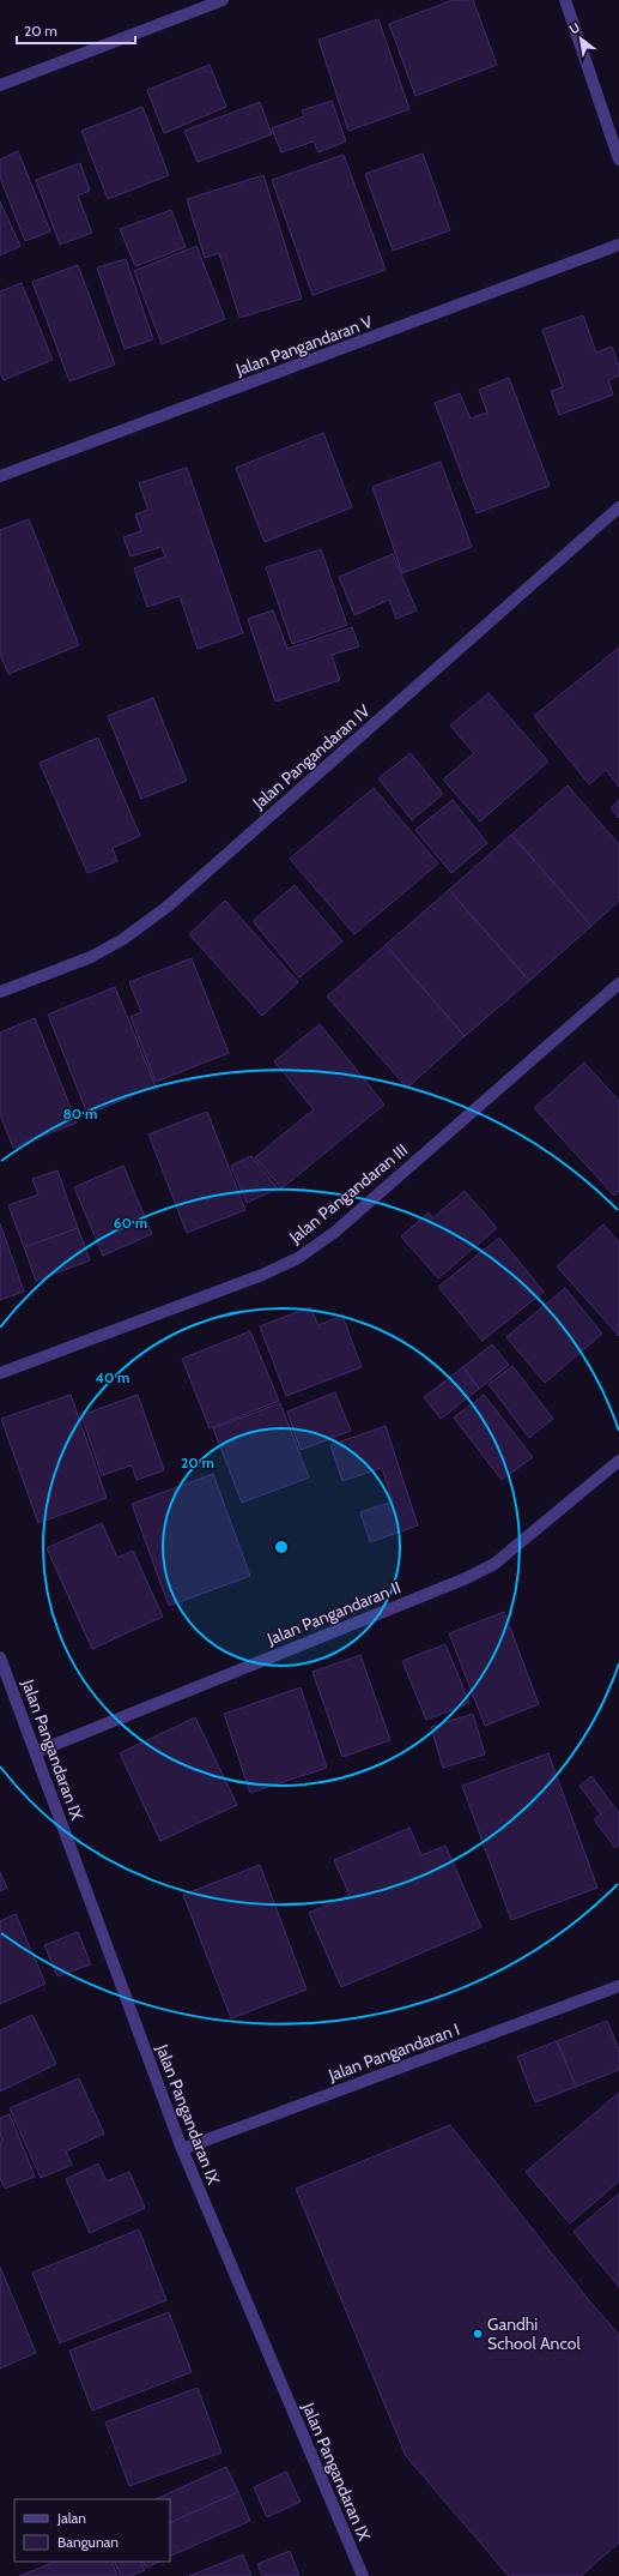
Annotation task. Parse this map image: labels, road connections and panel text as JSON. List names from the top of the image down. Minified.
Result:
{"streets":{"street":["Jalan Pangandaran V","Jalan Pangandaran IV","Jalan Pangandaran III","Jalan Pangandaran II","Jalan Pangandaran IX","Jalan Pangandaran I"]},"crossings":[["Jalan Pangandaran II","Jalan Pangandaran IX"],["Jalan Pangandaran IX","Jalan Pangandaran I"]],"places":["Gandhi School Ancol"],"legend":["Jalan","Bangunan"],"scale_bar":"20 m","north":"top left","rings":["80 m","60 m","40 m","20 m"]}
